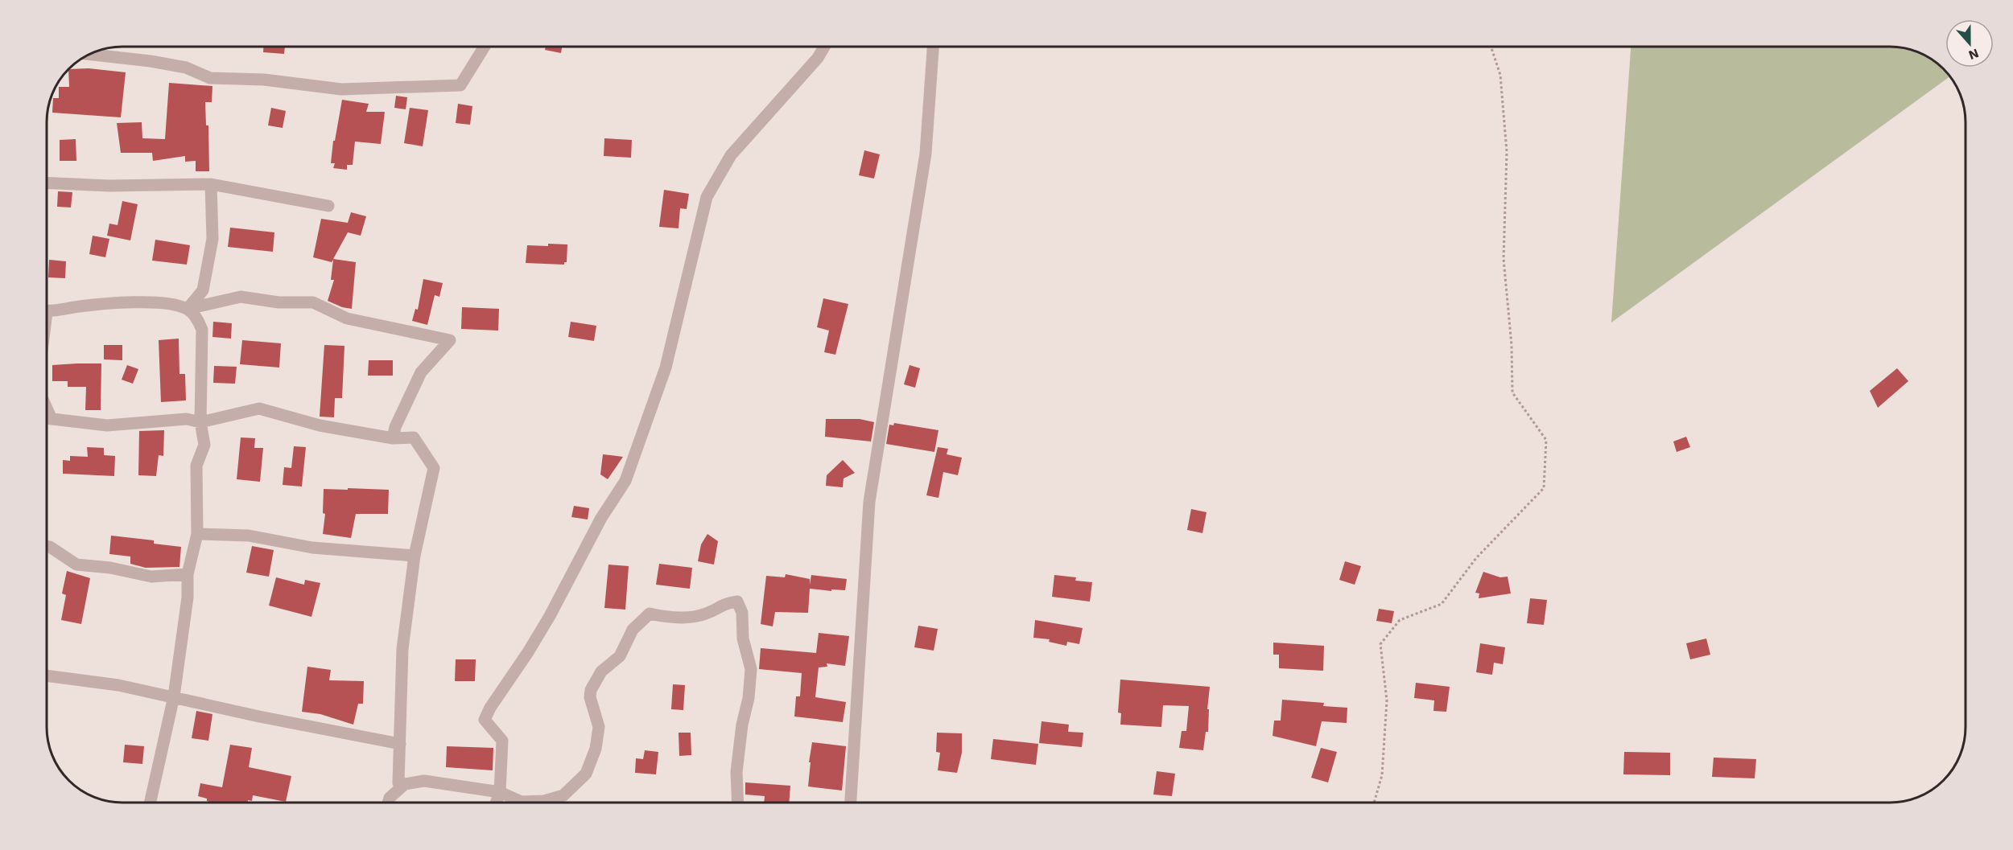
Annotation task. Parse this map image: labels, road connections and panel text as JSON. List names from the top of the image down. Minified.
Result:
{"north":"bottom"}
